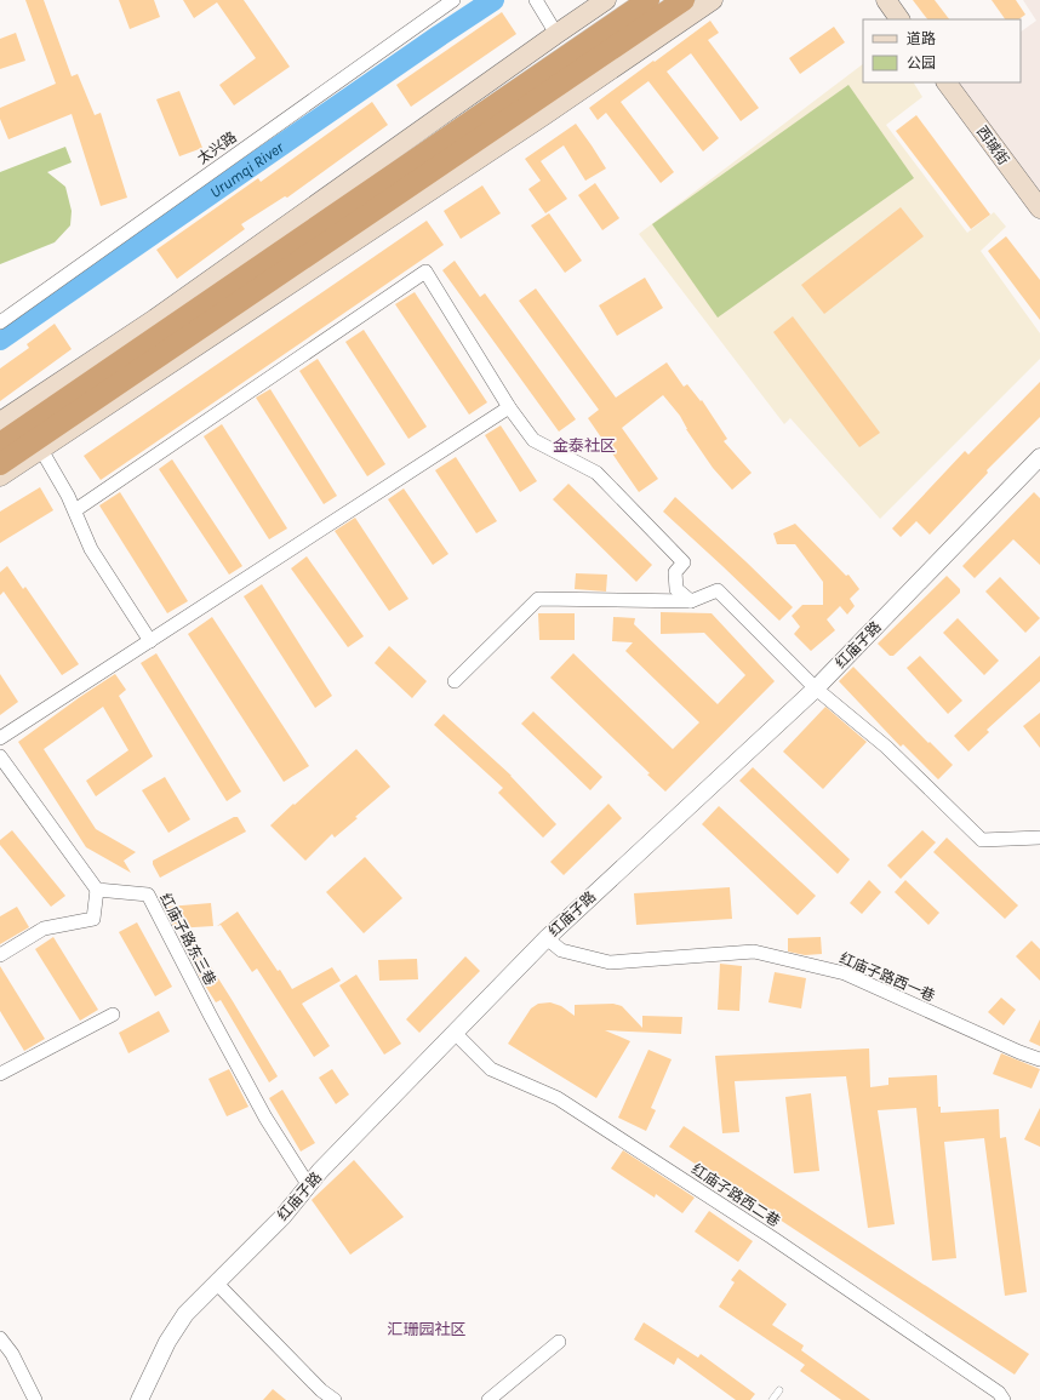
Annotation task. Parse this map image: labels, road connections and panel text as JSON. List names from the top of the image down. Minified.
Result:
{"streets":{"main road":["西珹街"],"street":["太兴路","红庙子路","红庙子路东三巷","红庙子路西一巷","红庙子路西二巷"]},"crossings":[["红庙子路","红庙子路东三巷"],["红庙子路","红庙子路西一巷"],["红庙子路","红庙子路西二巷"]],"districts":["金泰社区","汇珊园社区"],"water":["Urumqi River"],"legend":["道路","公园"]}
